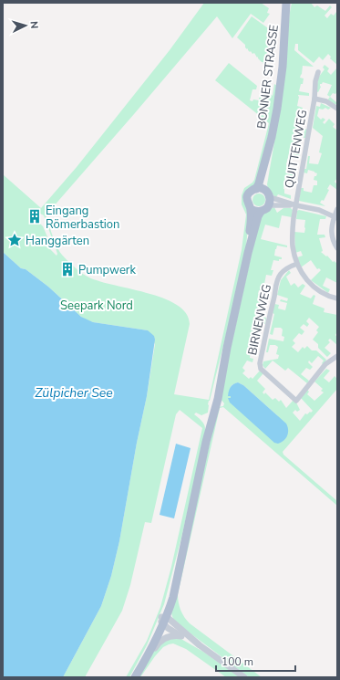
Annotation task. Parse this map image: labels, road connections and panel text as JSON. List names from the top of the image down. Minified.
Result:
{"streets":{"main road":["BONNER STRASSE"],"street":["QUITTENWEG","BIRNENWEG"]},"crossings":[["QUITTENWEG","BIRNENWEG"]],"water":["Zülpicher See"],"parks":["Seepark Nord"],"places":{"building":["Eingang Römerbastion","Pumpwerk"],"place":["Hanggärten"]},"scale_bar":"100 m","north":"right"}
